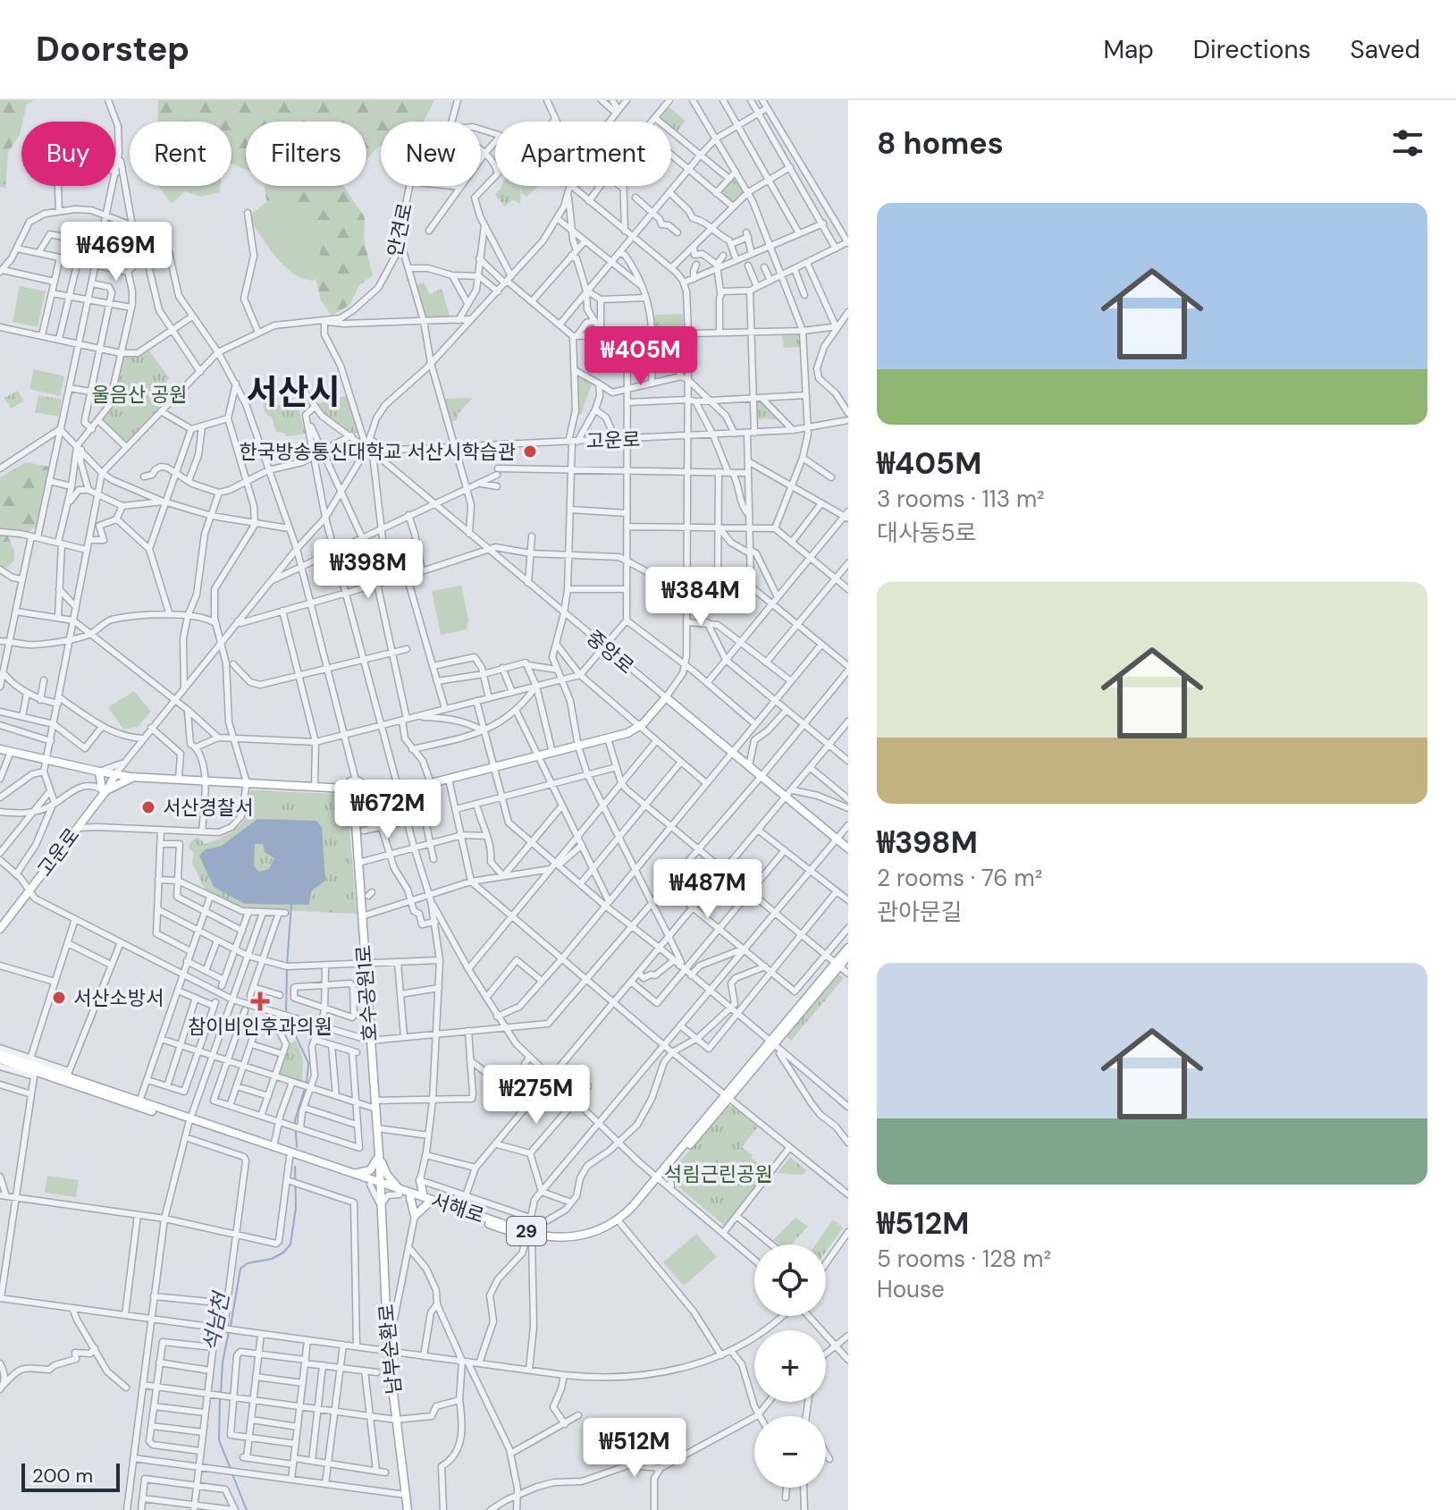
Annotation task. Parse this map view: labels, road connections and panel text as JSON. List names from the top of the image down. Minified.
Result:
{"streets":{"main road":["고운로","중앙로","호수공원1로","서해로","29","남부순환로"],"street":["안견로"]},"crossings":[["고운로","중앙로"],["호수공원1로","서해로"],["호수공원1로","남부순환로"],["서해로","남부순환로"]],"districts":["서산시"],"water":["석남천"],"parks":["울음산 공원","석림근린공원"],"places":{"other":["한국방송통신대학교 서산시학습관","서산경찰서","서산소방서"],"health":["참이비인후과의원"]},"scale_bar":"200 m","page":{"header":"Doorstep","nav":["Map","Directions","Saved"],"heading":"8 homes","chip":["Buy","Rent","Filters","New","Apartment"],"list":[{"name":"₩405M","note":"3 rooms · 113 m² · 대사동5로"},{"name":"₩398M","note":"2 rooms · 76 m² · 관아문길"},{"name":"₩512M","note":"5 rooms · 128 m² · House"}],"price":["₩469M","₩405M","₩398M","₩384M","₩672M","₩487M","₩275M","₩512M"],"map_buttons":["+","−"],"scale":"200 m"}}
